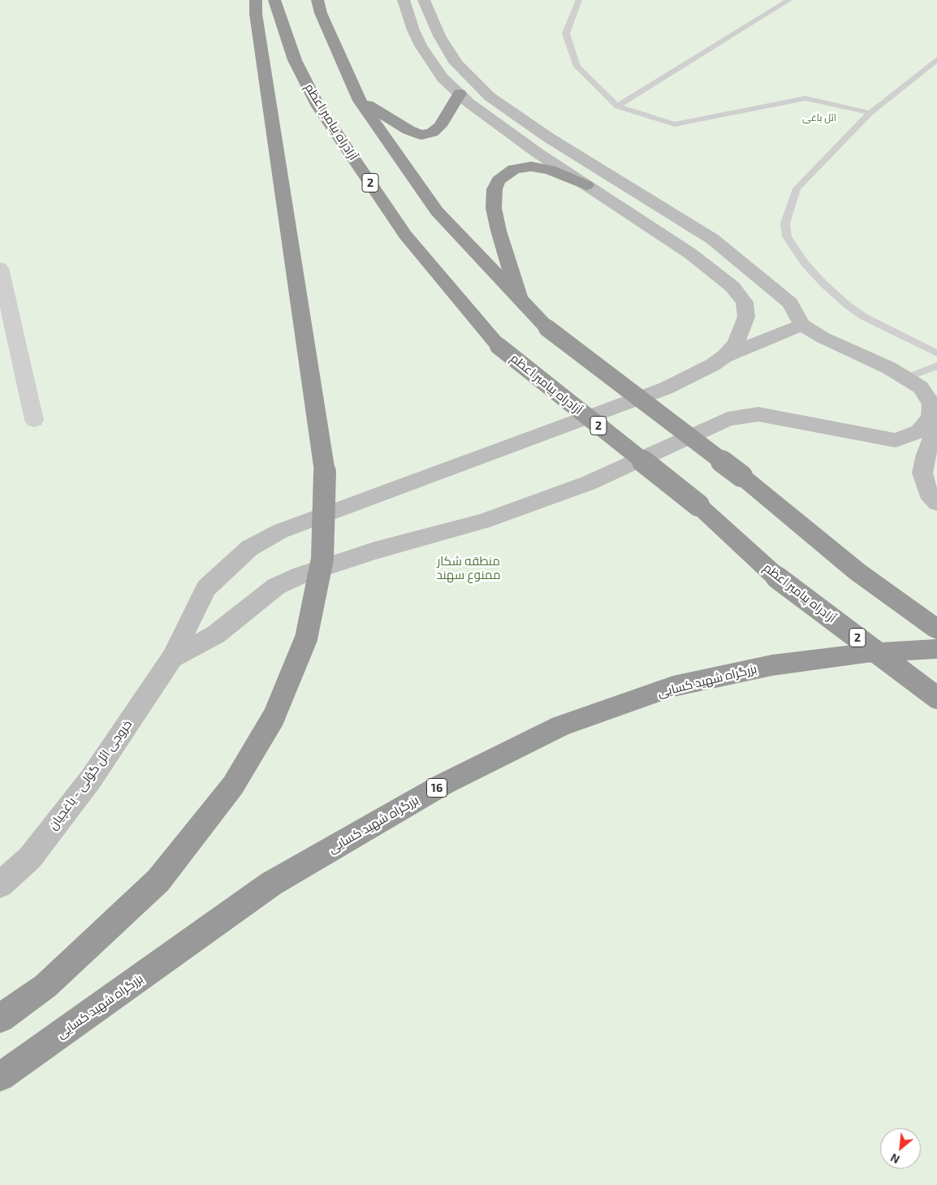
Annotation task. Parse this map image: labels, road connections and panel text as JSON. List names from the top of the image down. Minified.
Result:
{"streets":{"highway":["آزادراه پیامبر اعظم","2","بزرگراه شهید کسایی","16"],"main road":["خروجی ائل گؤلی - یاغچیان"]},"parks":["ائل باغی","منطقه شکار ممنوع سهند"],"north":"bottom left"}
